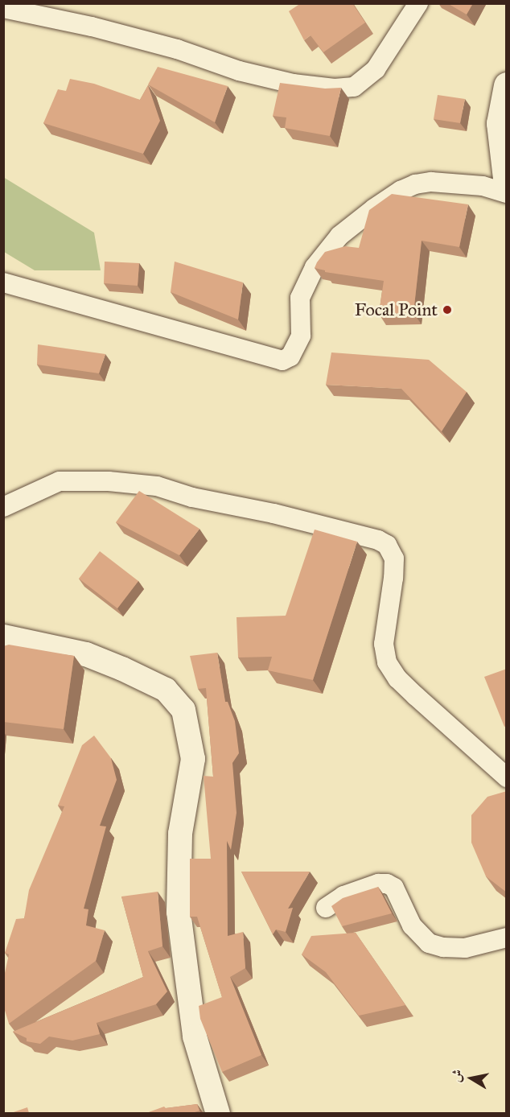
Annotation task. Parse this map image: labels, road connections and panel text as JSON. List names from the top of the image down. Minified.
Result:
{"places":["Focal Point"],"north":"left"}
